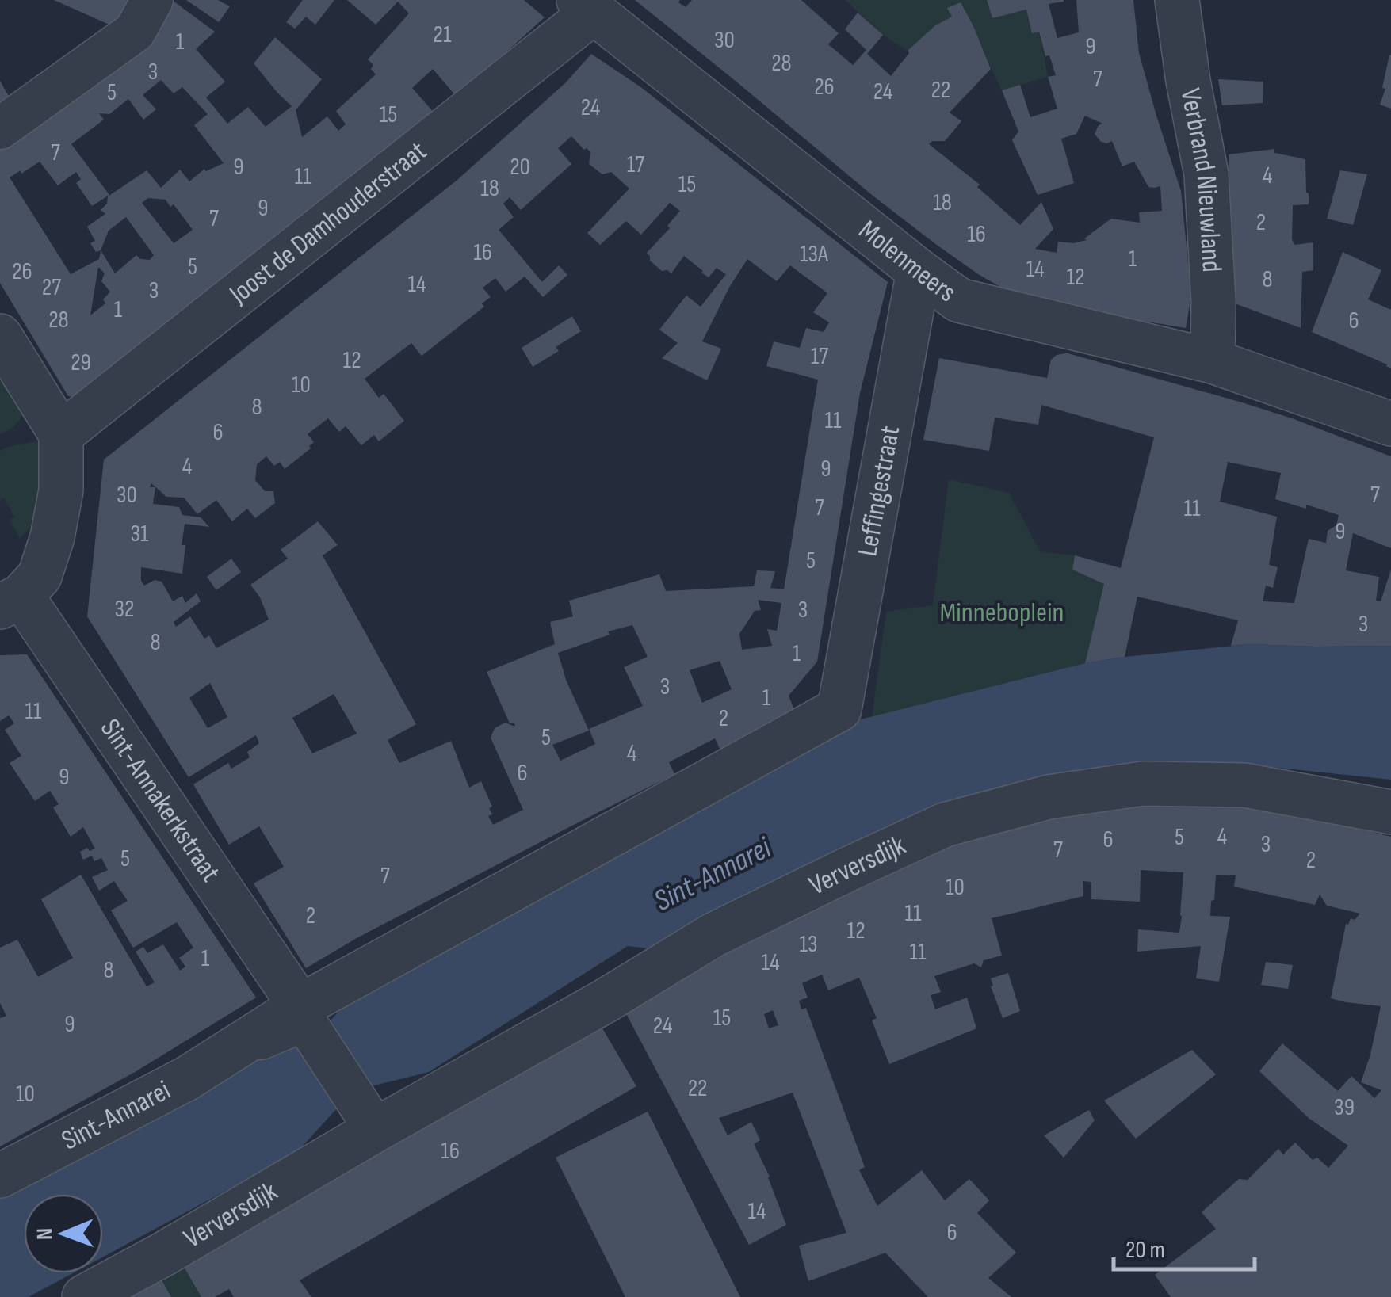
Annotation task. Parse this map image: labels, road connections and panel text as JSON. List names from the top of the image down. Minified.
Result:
{"streets":{"street":["Verbrand Nieuwland","Joost de Damhouderstraat","Molenmeers","Leffingestraat","Sint-Annakerkstraat","Verversdijk","Sint-Annarei"]},"crossings":[["Verbrand Nieuwland","Molenmeers"],["Joost de Damhouderstraat","Molenmeers"],["Molenmeers","Leffingestraat"],["Leffingestraat","Sint-Annarei"],["Sint-Annakerkstraat","Verversdijk"],["Sint-Annakerkstraat","Sint-Annarei"]],"water":["Sint-Annarei"],"parks":["Minneboplein"],"house_numbers":["21","30","1","9","28","3","7","26","22","24","5","24","15","7","17","9","20","4","11","15","18","18","9","7","2","16","16","13A","1","5","14","26","12","8","14","27","3","1","28","6","17","12","29","10","8","11","6","4","9","30","7","7","11","9","31","5","32","3","3","8","1","3","1","11","2","5","4","6","9","4","5","6","3","7","5","2","7","10","11","2","12","13","11","1","14","8","15","9","24","22","10","39","16","14","6"],"scale_bar":"20 m","north":"left"}
